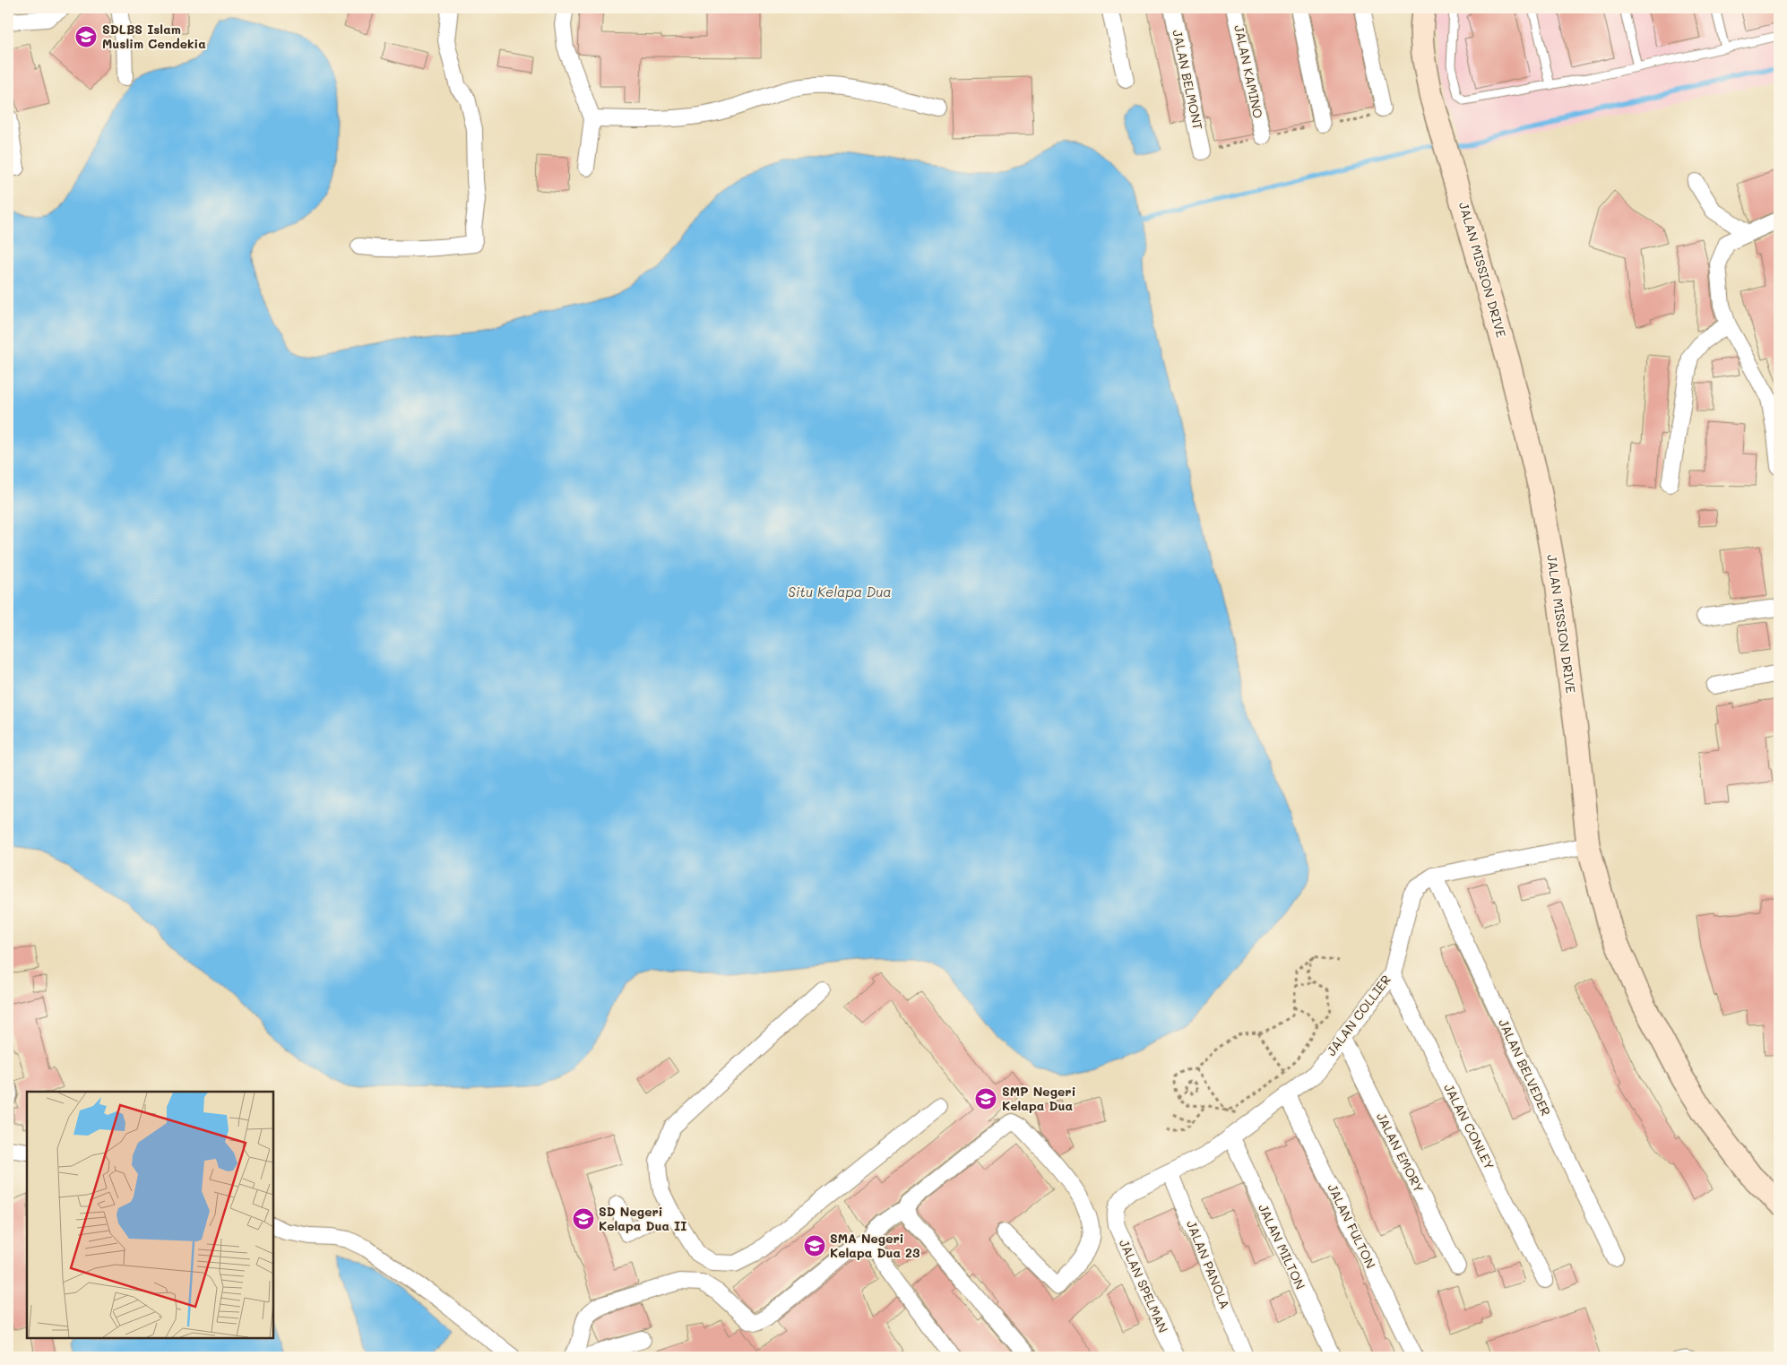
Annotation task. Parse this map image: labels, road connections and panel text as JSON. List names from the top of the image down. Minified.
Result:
{"streets":{"street":["JALAN KAMINO","JALAN BELMONT","JALAN MISSION DRIVE","JALAN COLLIER","JALAN BELVEDER","JALAN CONLEY","JALAN EMORY","JALAN FULTON","JALAN MILTON","JALAN PANOLA","JALAN SPELMAN"]},"crossings":[["JALAN MISSION DRIVE","JALAN COLLIER"],["JALAN COLLIER","JALAN BELVEDER"],["JALAN COLLIER","JALAN CONLEY"],["JALAN COLLIER","JALAN EMORY"],["JALAN COLLIER","JALAN FULTON"],["JALAN COLLIER","JALAN MILTON"],["JALAN COLLIER","JALAN PANOLA"],["JALAN COLLIER","JALAN SPELMAN"]],"water":["Situ Kelapa Dua"],"places":{"school or university":["SDLBS Islam Muslim Cendekia","SMP Negeri Kelapa Dua","SD Negeri Kelapa Dua II","SMA Negeri Kelapa Dua 23"]}}
